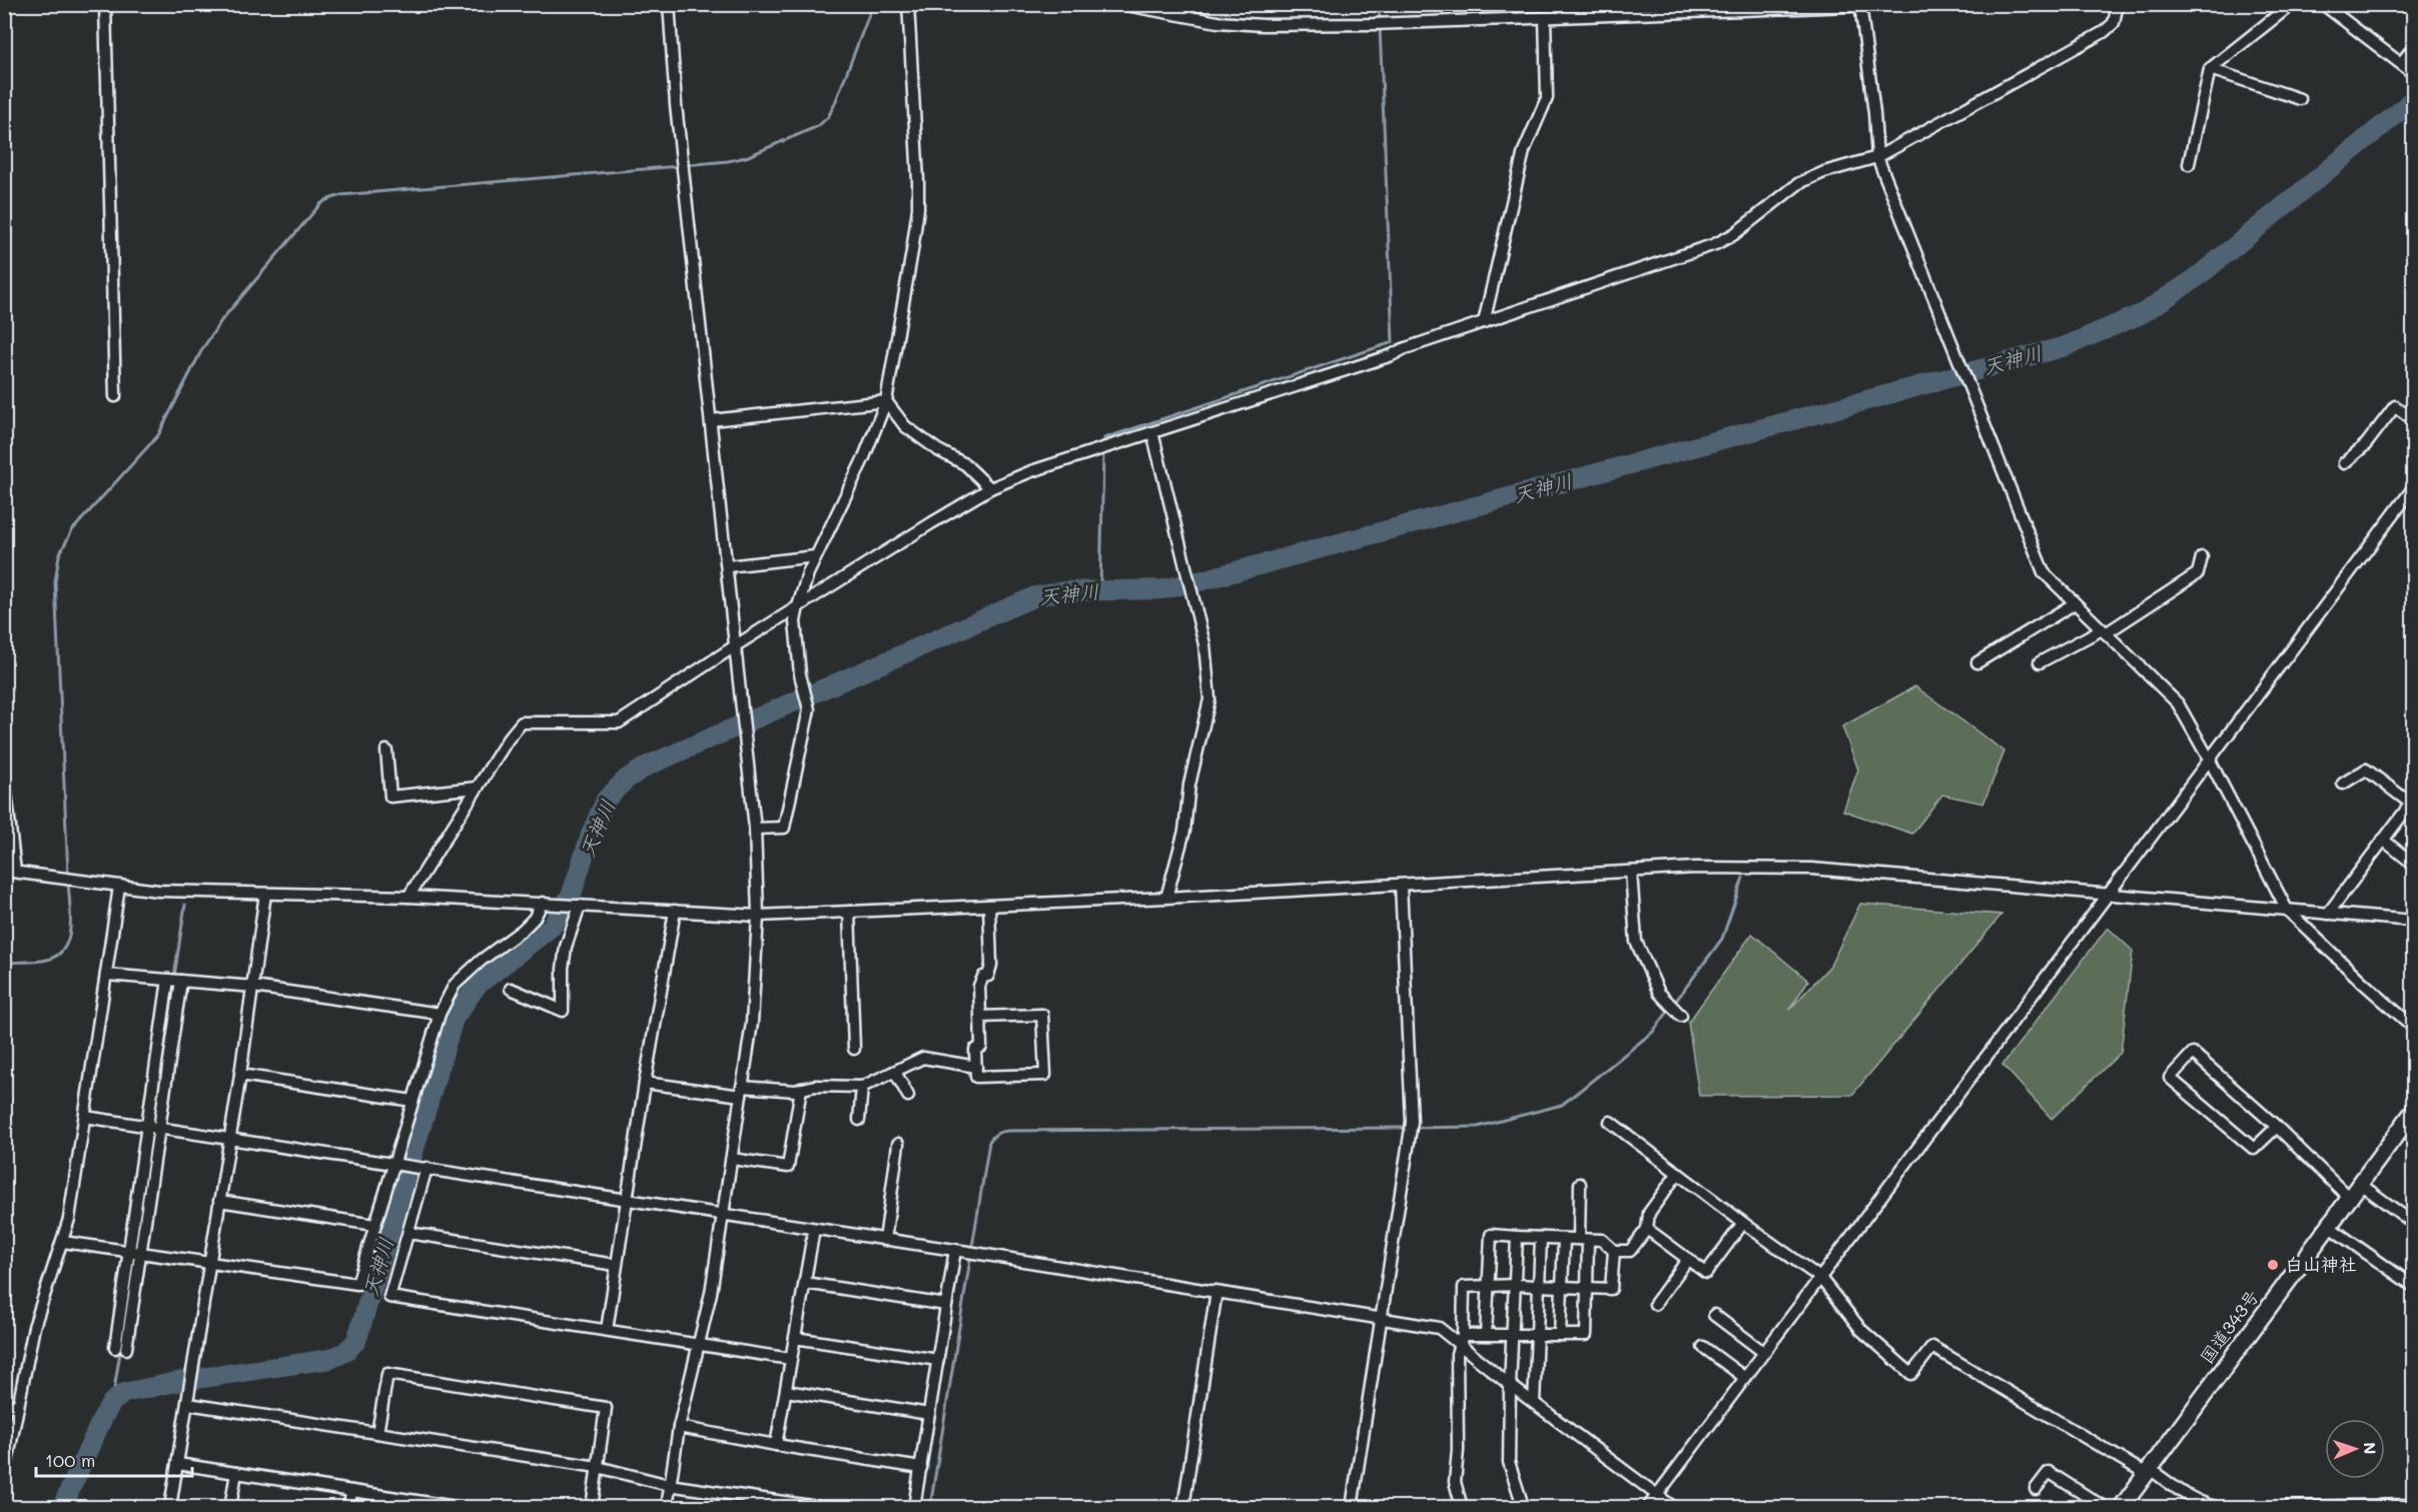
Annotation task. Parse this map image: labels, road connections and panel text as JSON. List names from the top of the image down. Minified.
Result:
{"streets":{"highway":["国道343号"]},"water":["天神川"],"places":["白山神社"],"scale_bar":"100 m","north":"right"}
